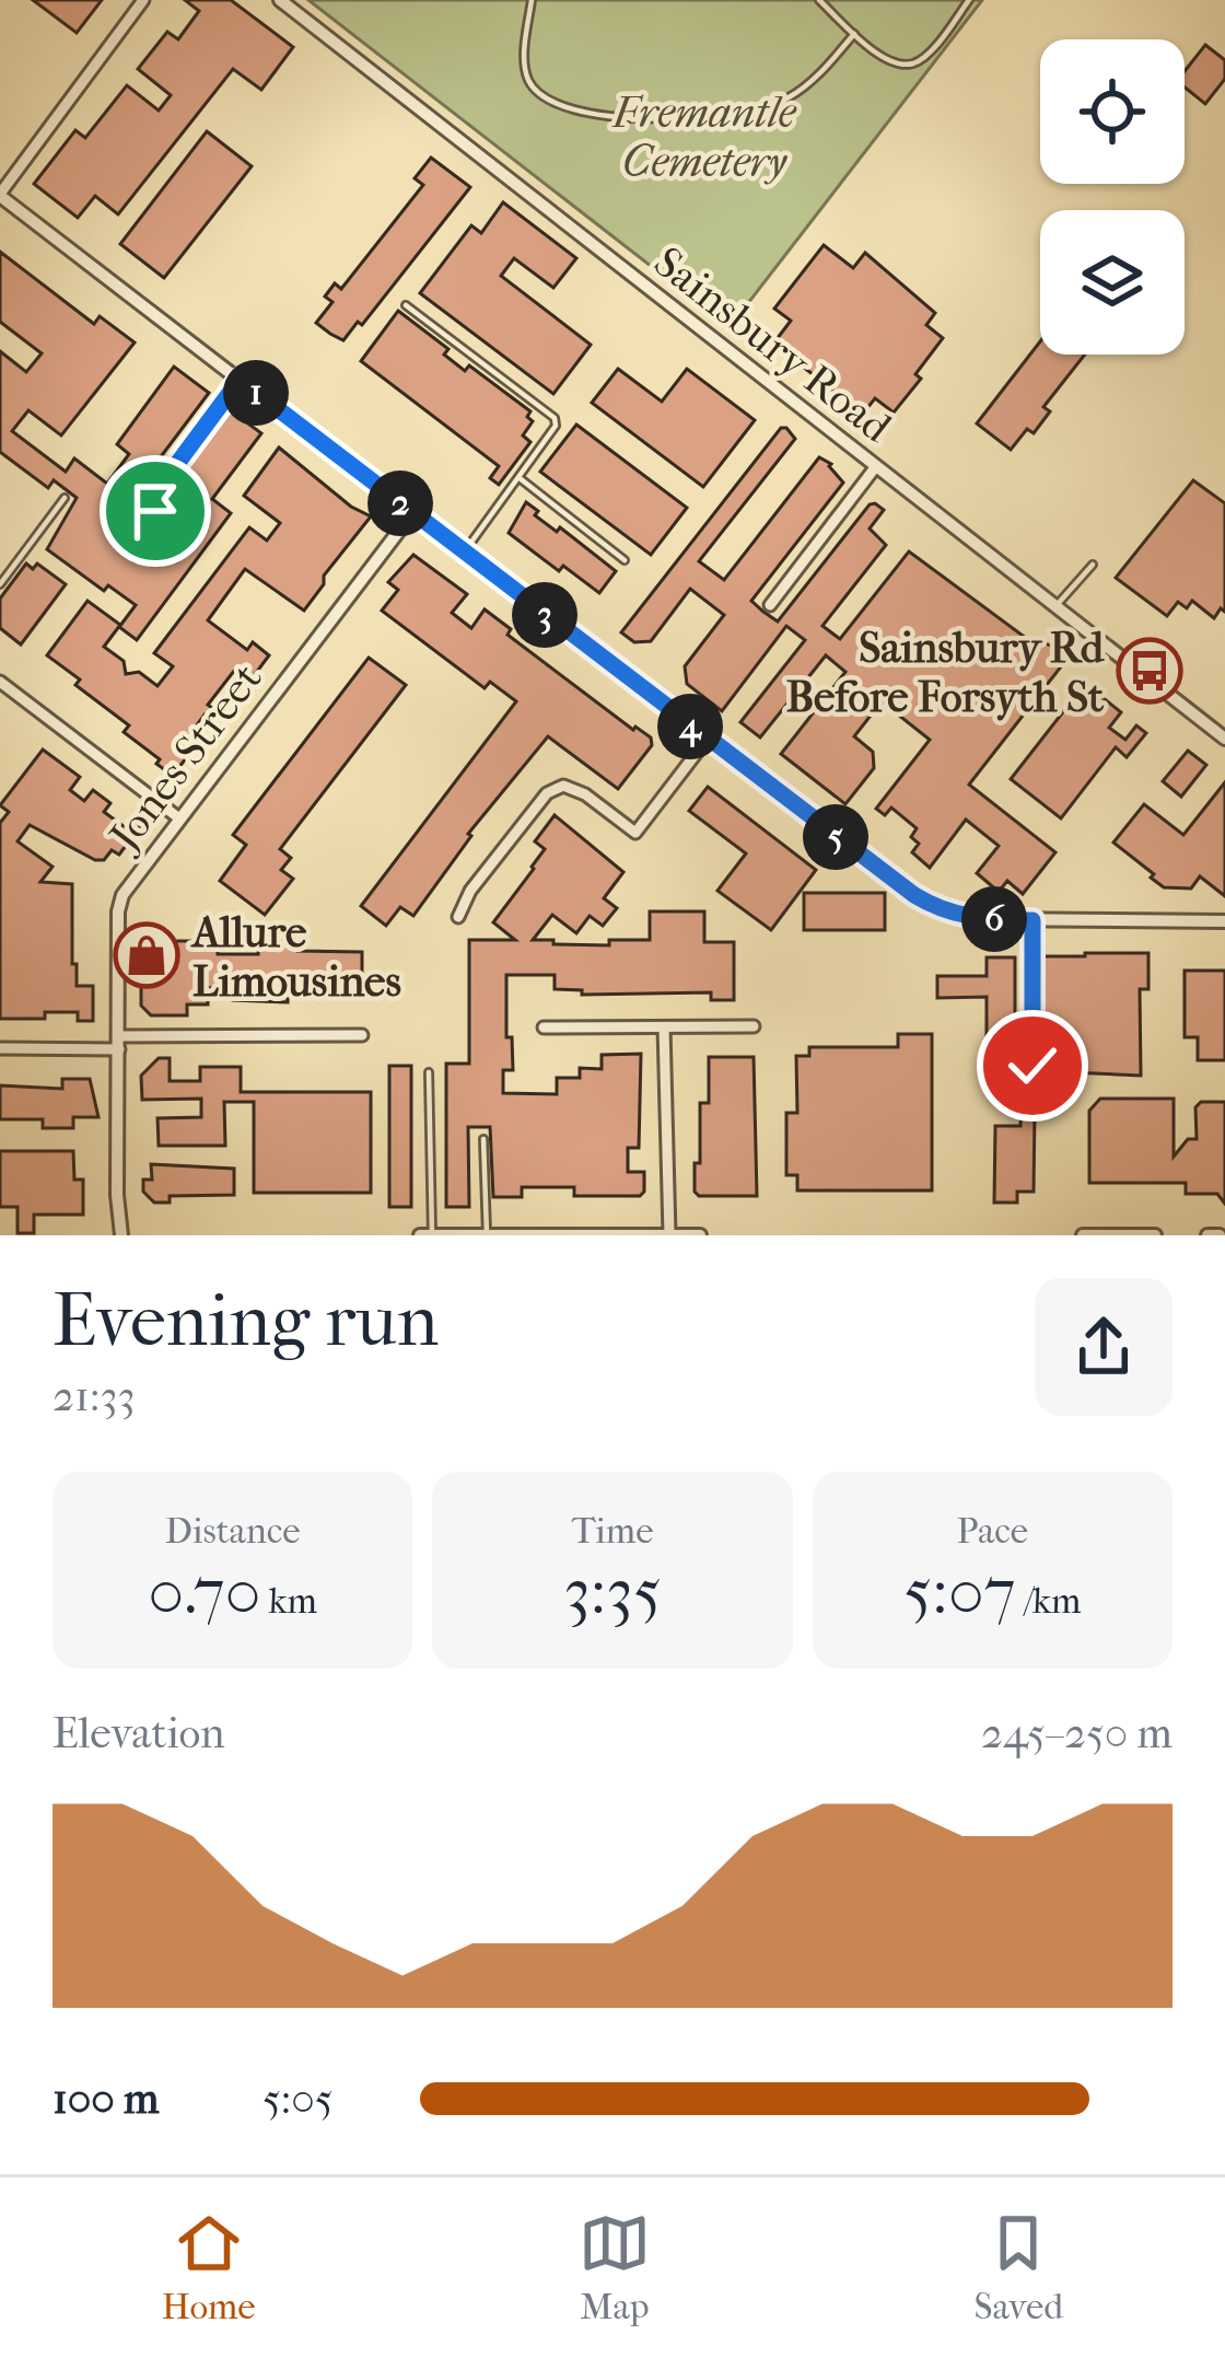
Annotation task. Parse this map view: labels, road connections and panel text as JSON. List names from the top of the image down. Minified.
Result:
{"streets":{"street":["Sainsbury Road","Jones Street"]},"parks":["Fremantle Cemetery"],"places":{"bus stop":["Sainsbury Rd Before Forsyth St"],"shop":["Allure Limousines"]},"page":{"pins":["1","2","3","4","5","6"],"heading":["Evening run","21:33"],"stats":[["Distance","0.70 km"],["Time","3:35"],["Pace","5:07 /km"]],"chart":["Elevation","245–250 m"],"list":[{"name":"100 m","note":"5:05"}],"tabs":["Home","Map","Saved"]}}
